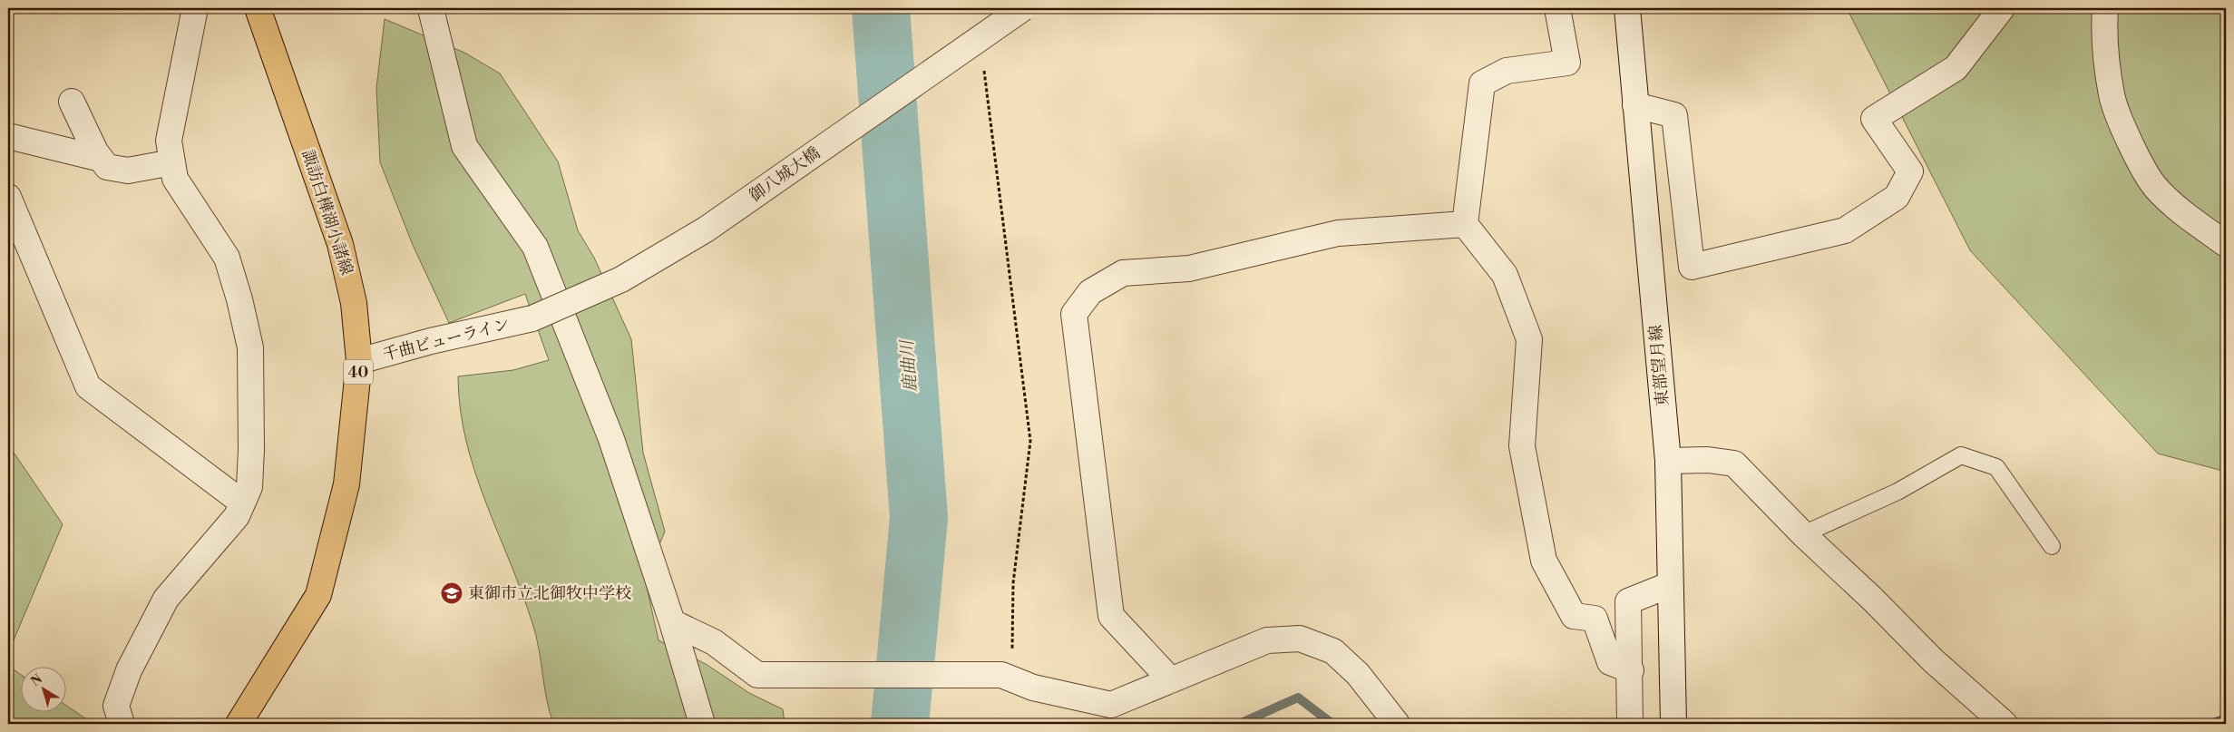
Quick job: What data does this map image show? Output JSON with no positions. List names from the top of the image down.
{
  "streets": {
    "main road": ["諏訪白樺湖小諸線", "40"],
    "street": ["御八城大橋", "千曲ビューライン", "東部望月線"]
  },
  "crossings": [
    ["御八城大橋", "千曲ビューライン"],
    ["諏訪白樺湖小諸線", "千曲ビューライン"]
  ],
  "water": ["鹿曲川"],
  "places": {
    "school or university": ["東御市立北御牧中学校"]
  },
  "north": "top left"
}
